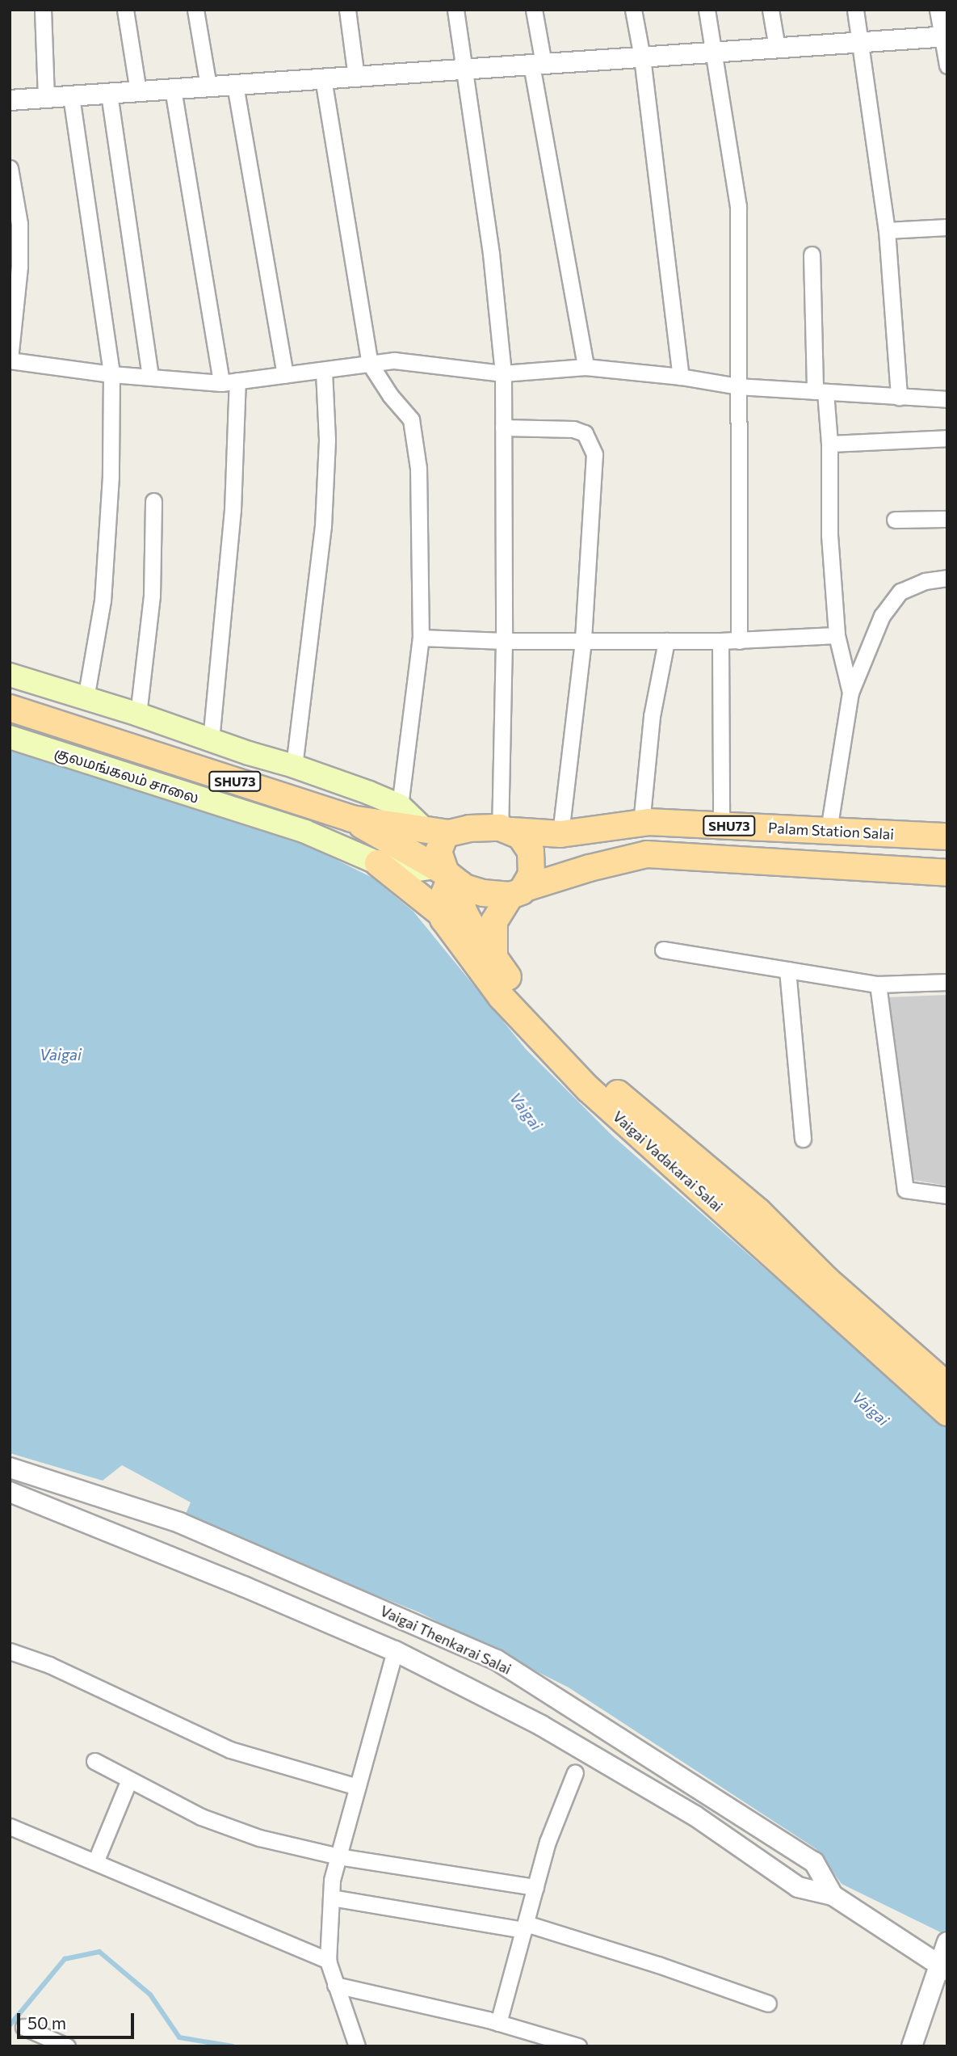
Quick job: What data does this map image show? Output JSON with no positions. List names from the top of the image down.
{
  "streets": {
    "main road": [
      "குலமங்கலம் சாலை",
      "SHU73",
      "Palam Station Salai",
      "Vaigai Vadakarai Salai"
    ],
    "street": ["Vaigai Thenkarai Salai"]
  },
  "crossings": [
    ["குலமங்கலம் சாலை", "SHU73"],
    ["குலமங்கலம் சாலை", "Palam Station Salai"],
    ["குலமங்கலம் சாலை", "Vaigai Vadakarai Salai"],
    ["SHU73", "Palam Station Salai"],
    ["SHU73", "Vaigai Vadakarai Salai"],
    ["Palam Station Salai", "Vaigai Vadakarai Salai"]
  ],
  "water": ["Vaigai"],
  "scale_bar": "50 m"
}
